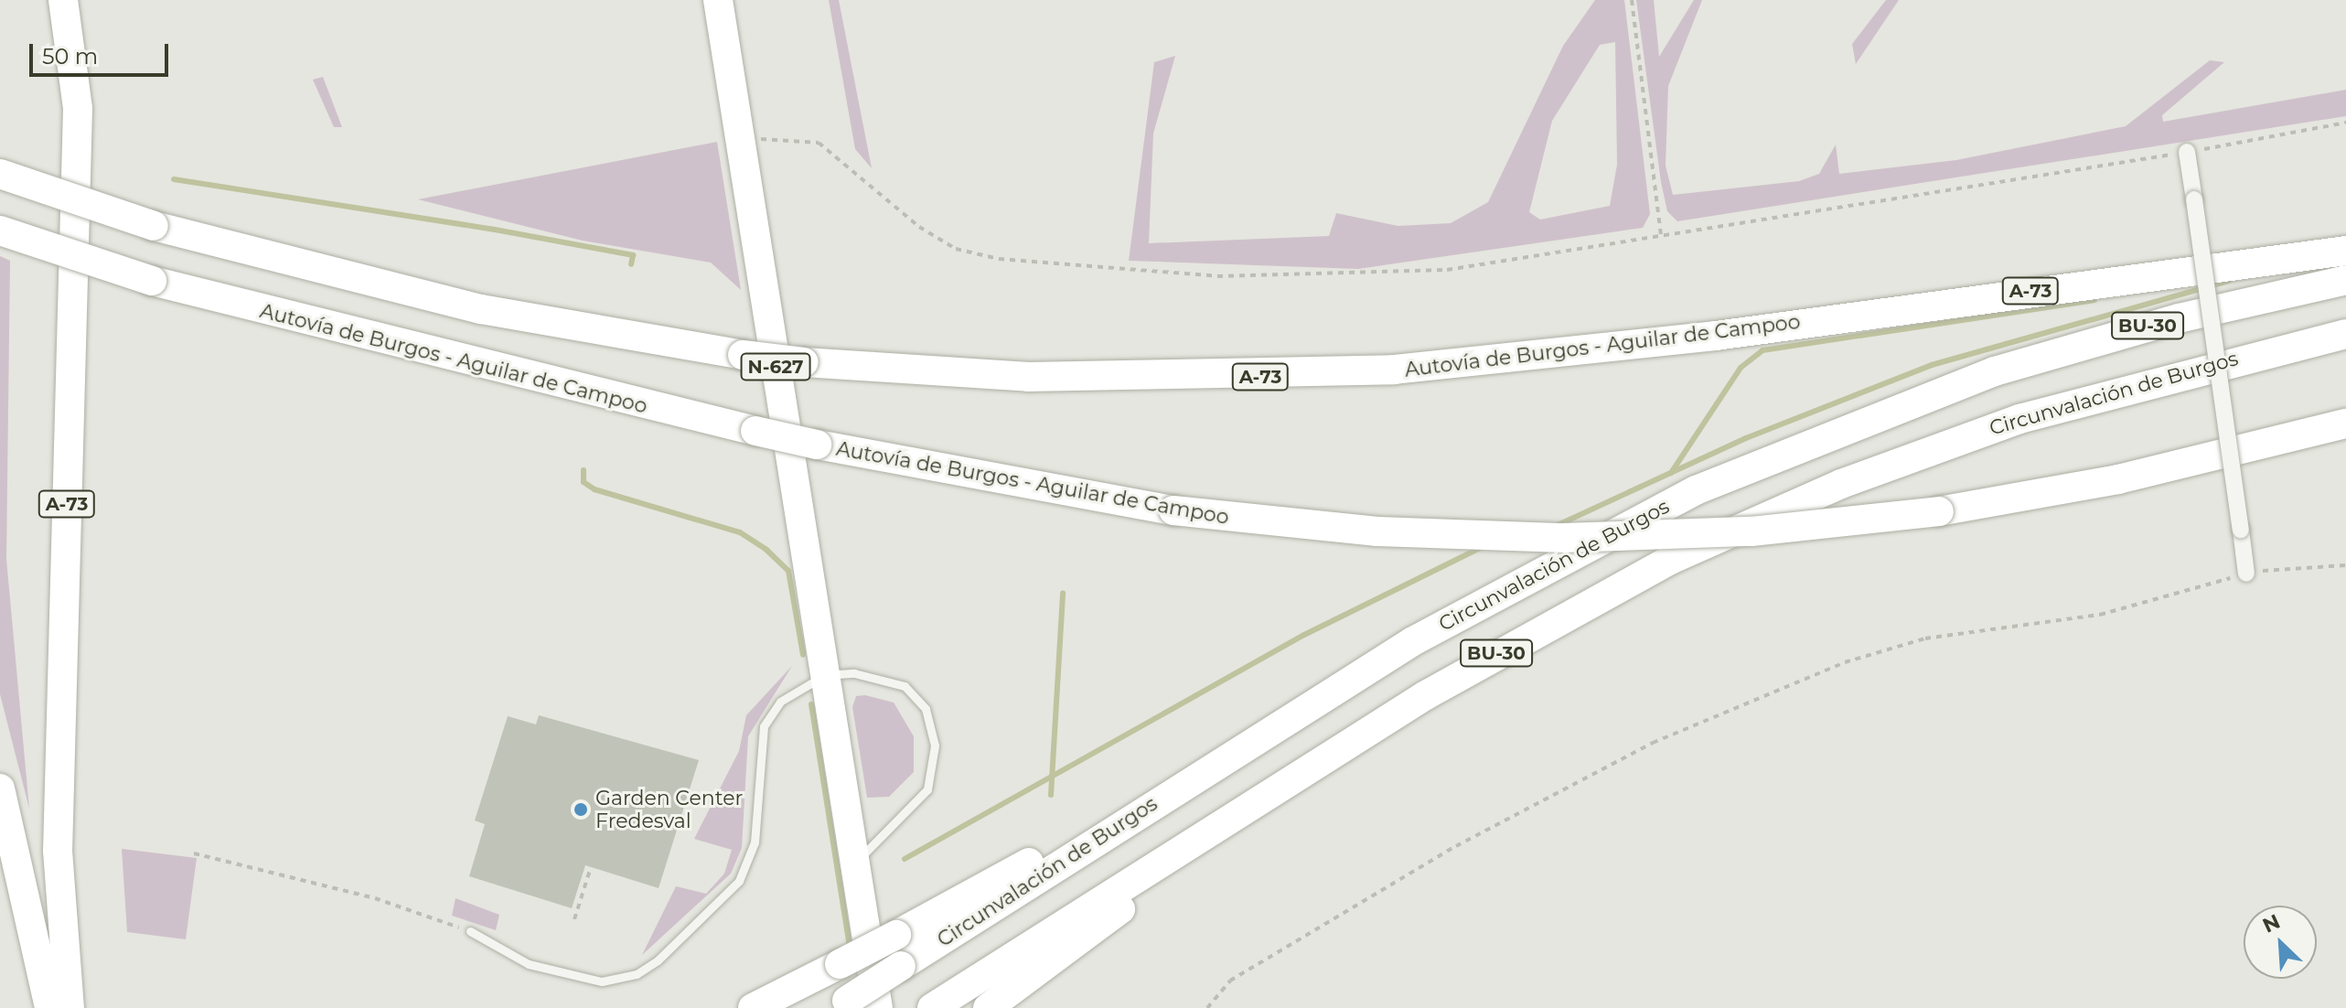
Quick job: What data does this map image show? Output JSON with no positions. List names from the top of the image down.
{
  "streets": {
    "highway": [
      "A-73",
      "BU-30",
      "Autovía de Burgos - Aguilar de Campoo",
      "N-627",
      "Circunvalación de Burgos"
    ]
  },
  "crossings": [
    ["BU-30", "Circunvalación de Burgos"]
  ],
  "places": ["Garden Center Fredesval"],
  "scale_bar": "50 m",
  "north": "top left"
}
